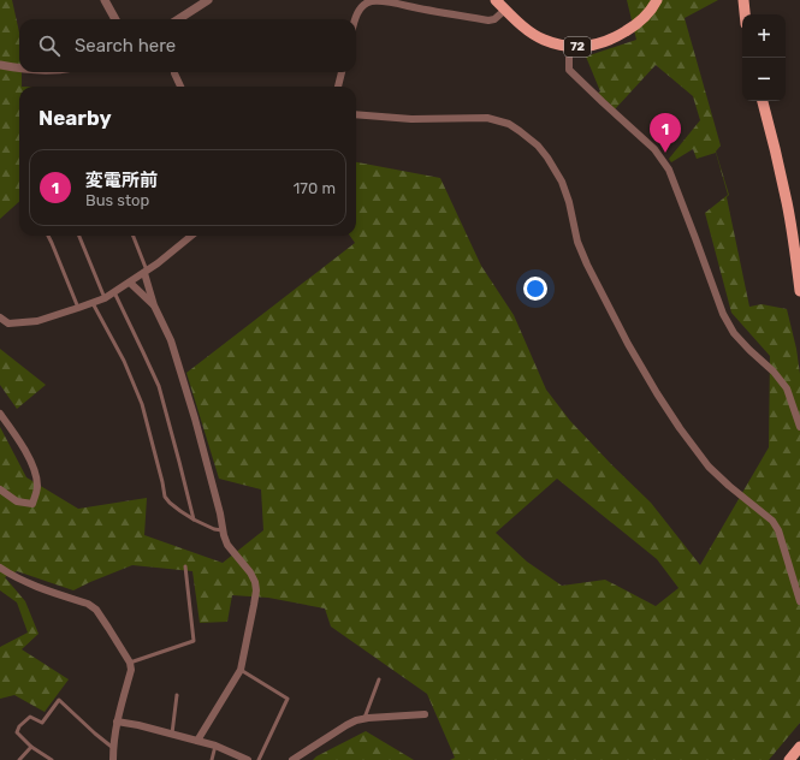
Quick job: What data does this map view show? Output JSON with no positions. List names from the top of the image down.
{
  "streets": {
    "main road": ["72"]
  },
  "page": {
    "map_buttons": ["+", "−"],
    "search": "Search here",
    "heading": "Nearby",
    "pins": "1",
    "list": [
      {
        "mark": "1",
        "name": "変電所前",
        "note": "Bus stop",
        "value": "170 m"
      }
    ]
  }
}
